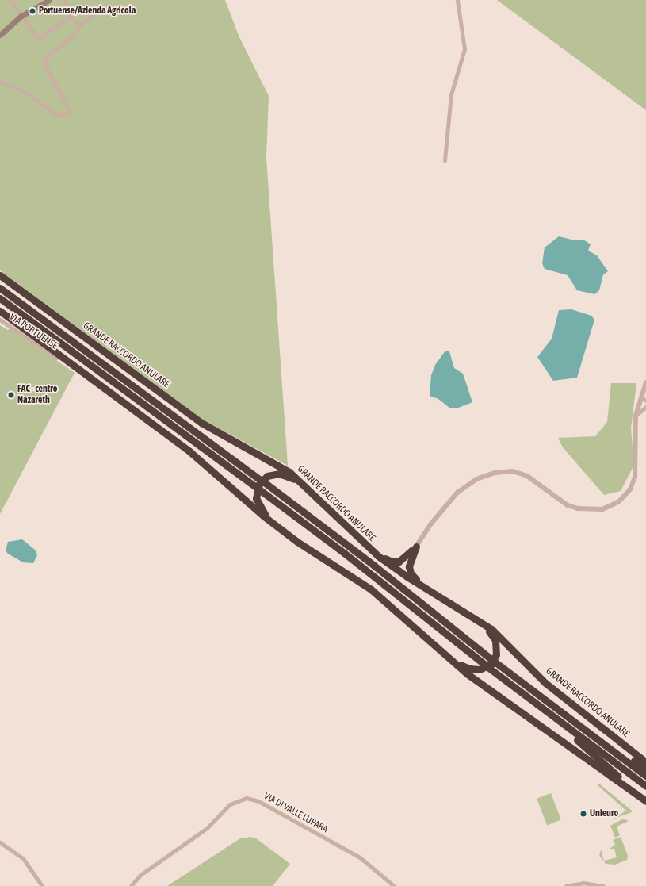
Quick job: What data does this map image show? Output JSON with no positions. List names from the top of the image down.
{
  "streets": {
    "highway": ["GRANDE RACCORDO ANULARE"],
    "street": ["VIA PORTUENSE", "VIA DI VALLE LUPARA"]
  },
  "places": ["Portuense/Azienda Agricola", "FAC - centro Nazareth", "Unieuro"]
}
